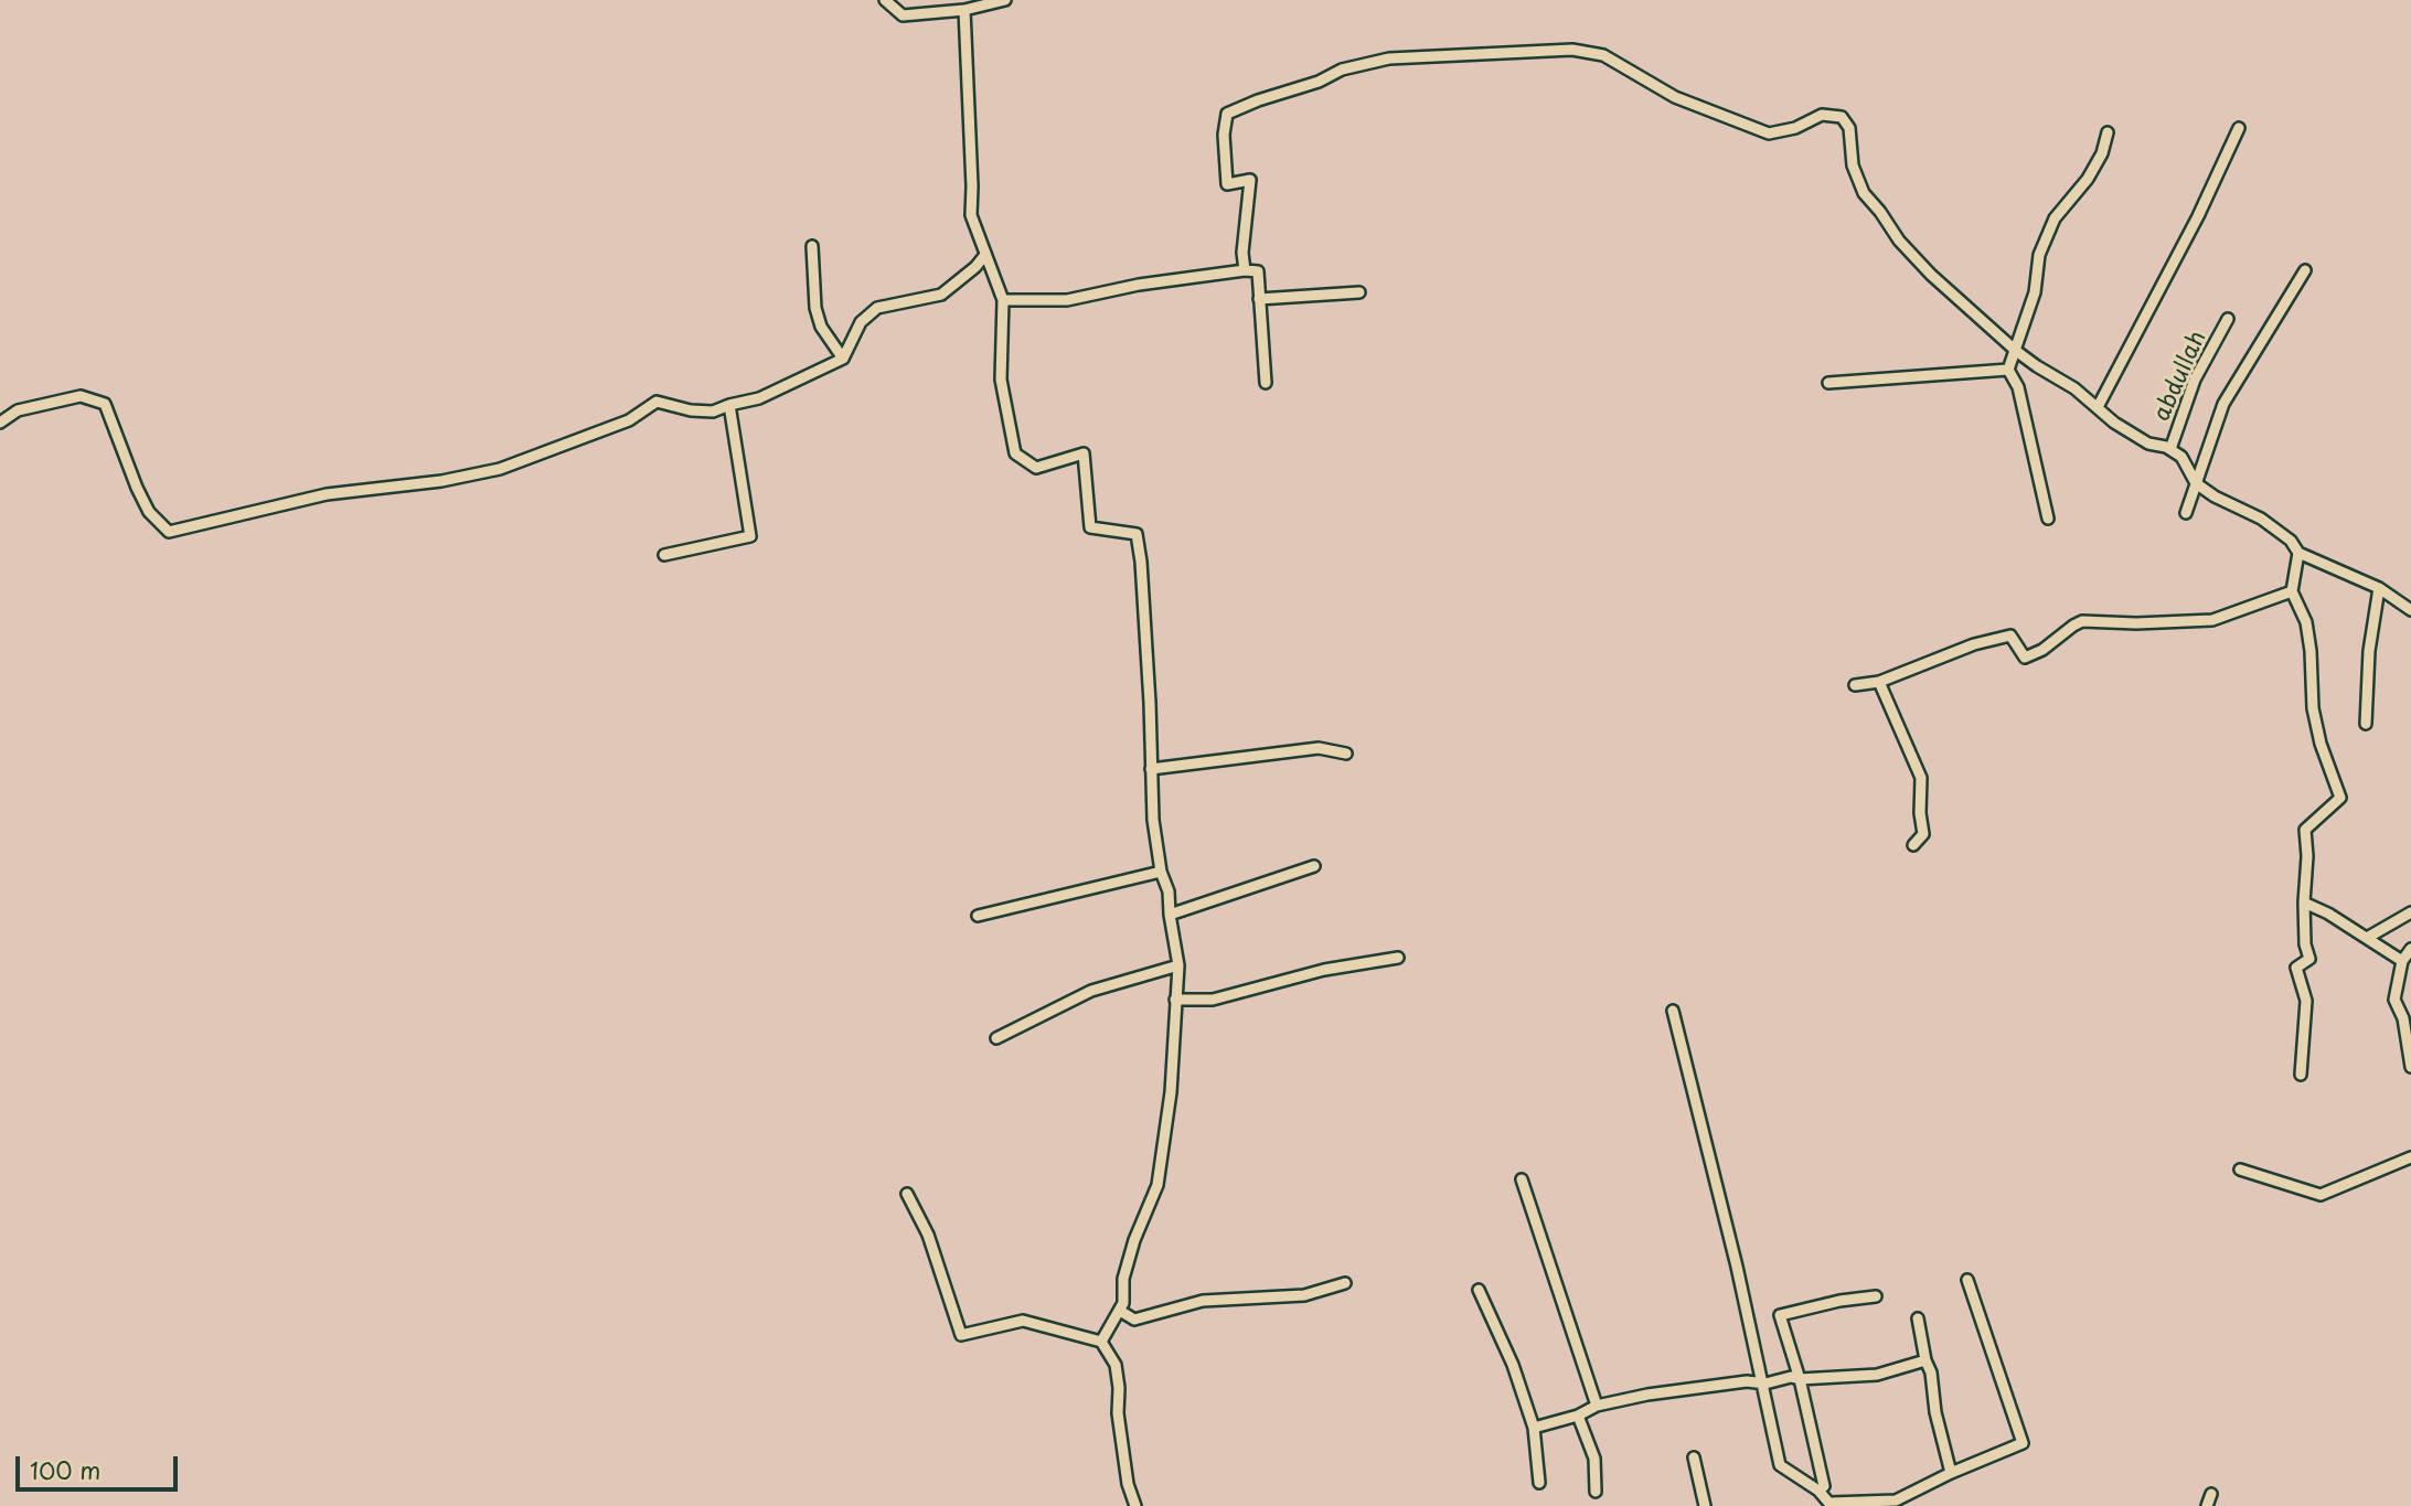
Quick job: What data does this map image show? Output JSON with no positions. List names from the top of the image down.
{
  "streets": {
    "street": ["abdullah"]
  },
  "scale_bar": "100 m"
}
